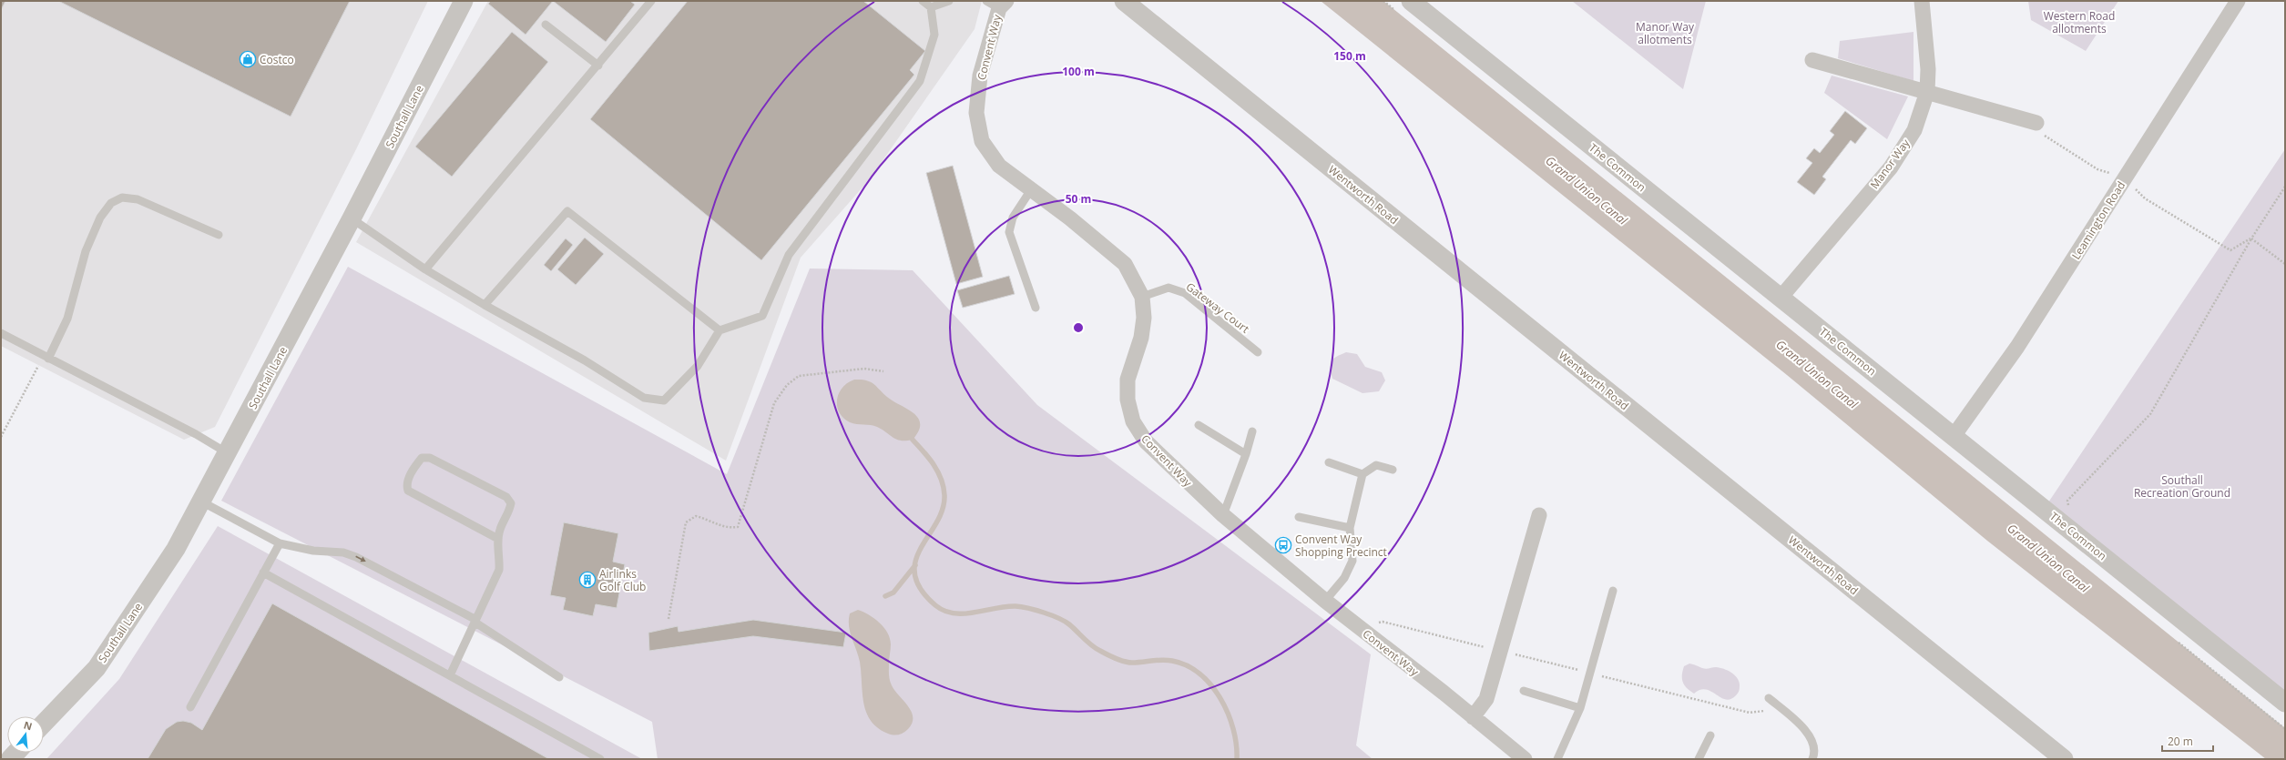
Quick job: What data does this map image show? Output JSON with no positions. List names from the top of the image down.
{
  "streets": {
    "street": [
      "Convent Way",
      "Southall Lane",
      "Manor Way",
      "The Common",
      "Wentworth Road",
      "Leamington Road"
    ],
    "lane": ["Gateway Court"]
  },
  "crossings": [
    ["Convent Way", "Gateway Court"],
    ["Manor Way", "The Common"],
    ["The Common", "Leamington Road"]
  ],
  "water": ["Grand Union Canal"],
  "parks": ["Western Road allotments", "Manor Way allotments", "Southall Recreation Ground"],
  "places": {
    "shop": ["Costco"],
    "bus stop": ["Convent Way Shopping Precinct"],
    "building": ["Airlinks Golf Club"]
  },
  "scale_bar": "20 m",
  "north": "top",
  "rings": ["150 m", "100 m", "50 m"]
}
